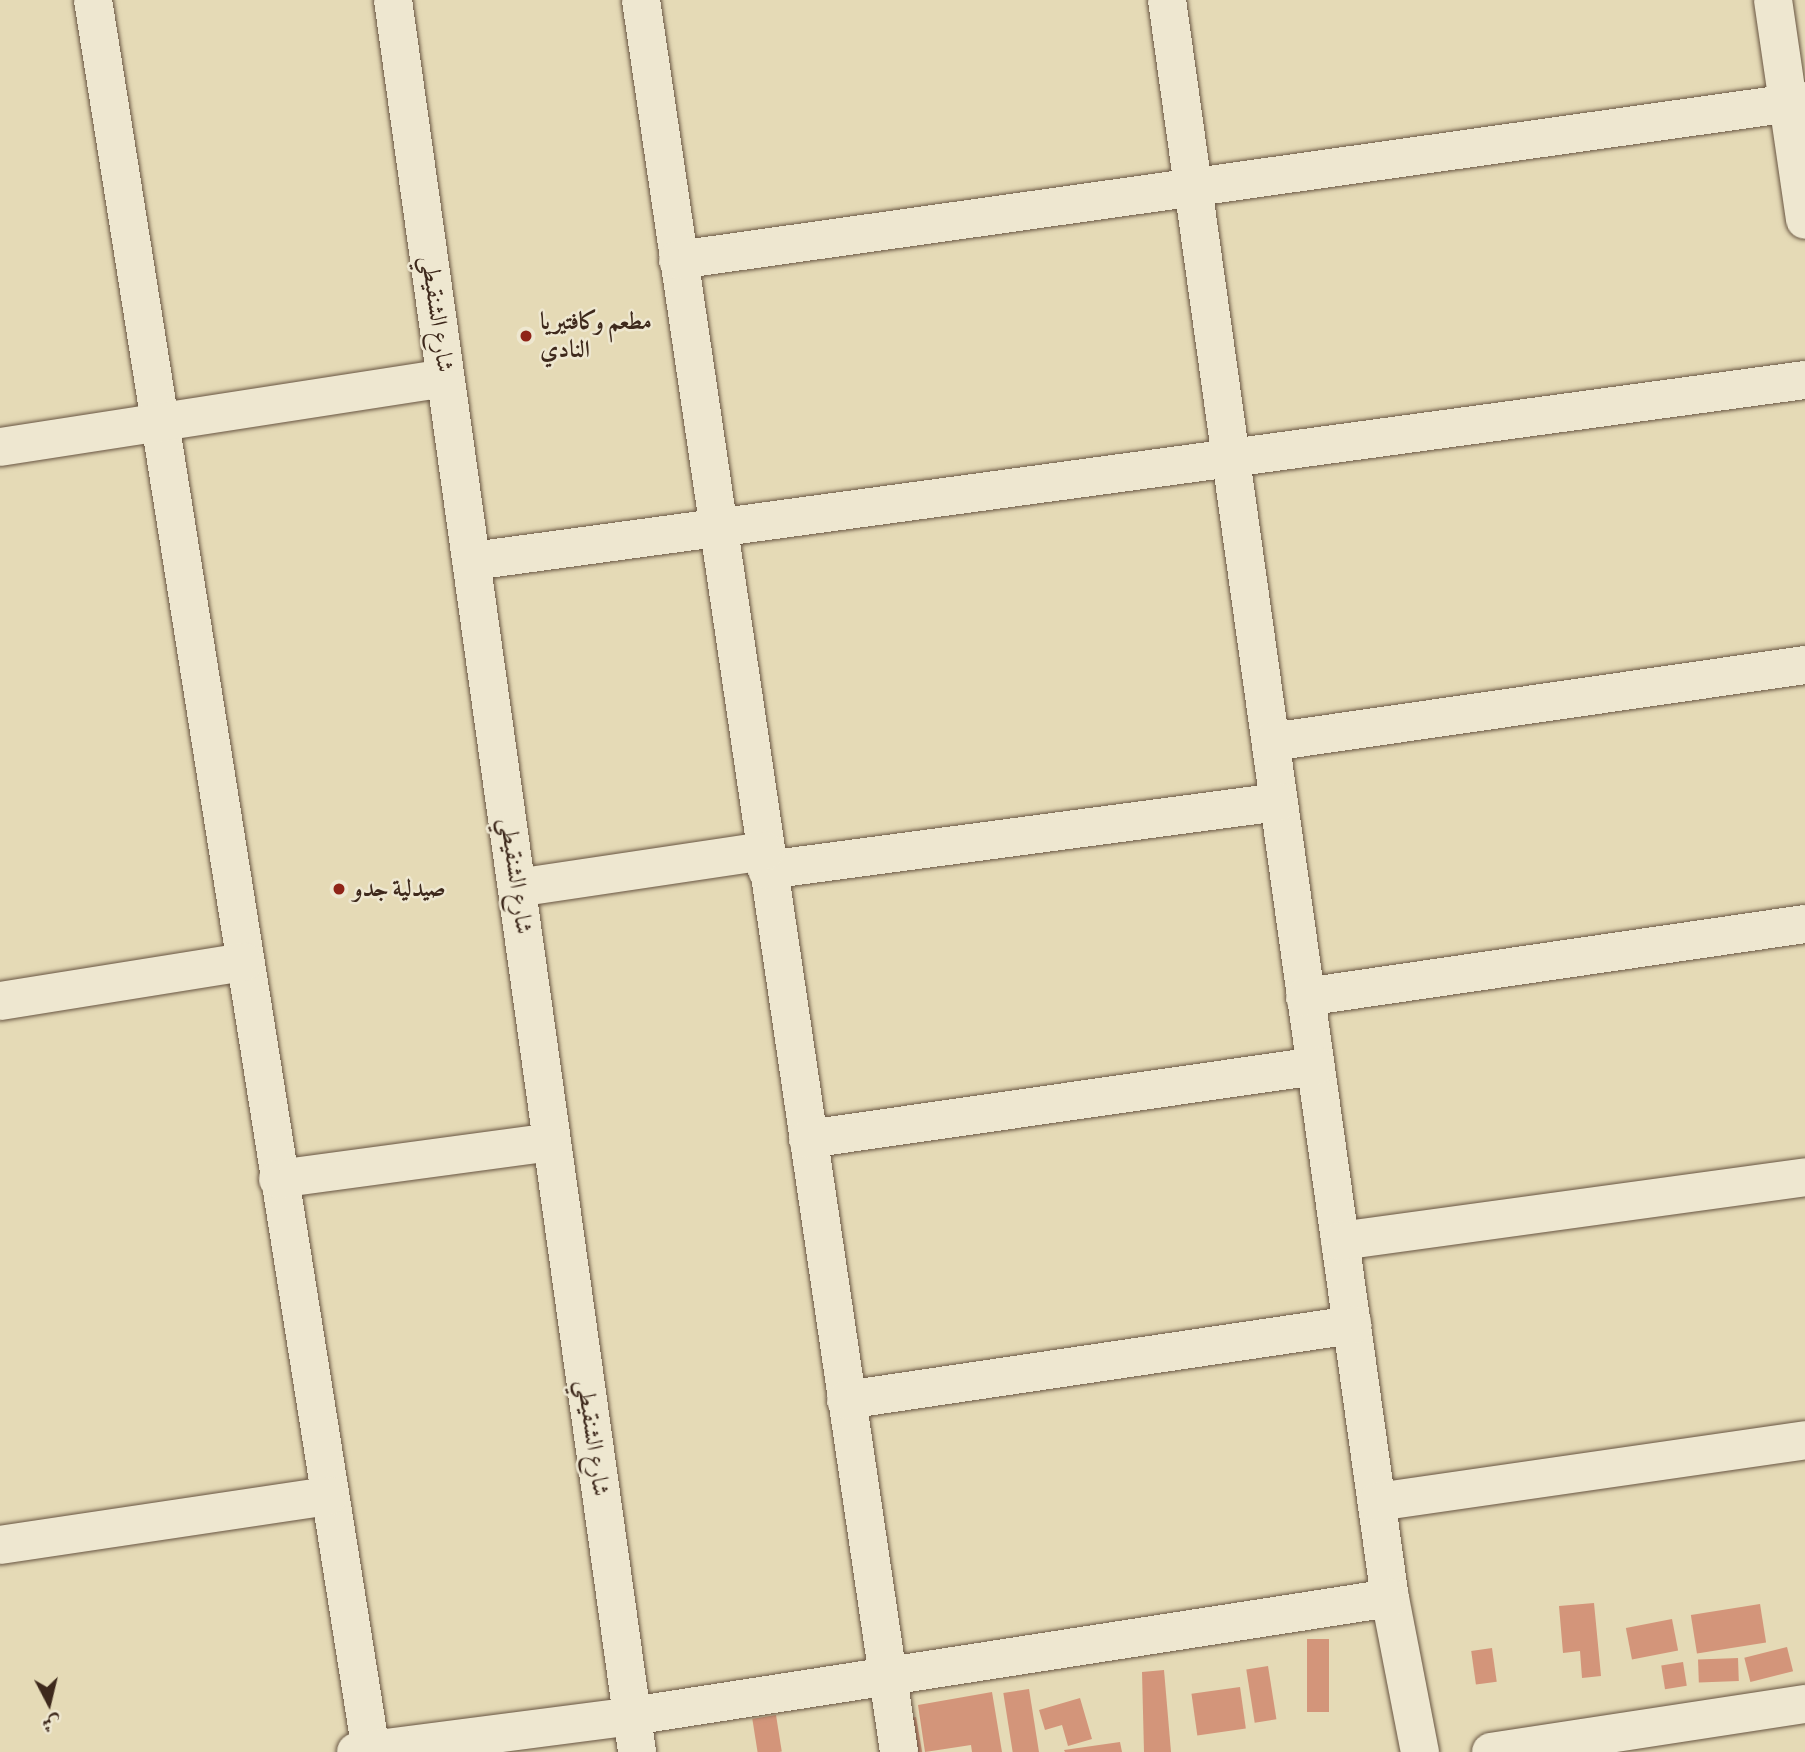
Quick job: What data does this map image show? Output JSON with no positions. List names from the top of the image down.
{
  "streets": {
    "street": ["شارع الشنقيطي"]
  },
  "places": ["مطعم وكافتيريا النادي", "صيدلية جدو"],
  "north": "bottom"
}
